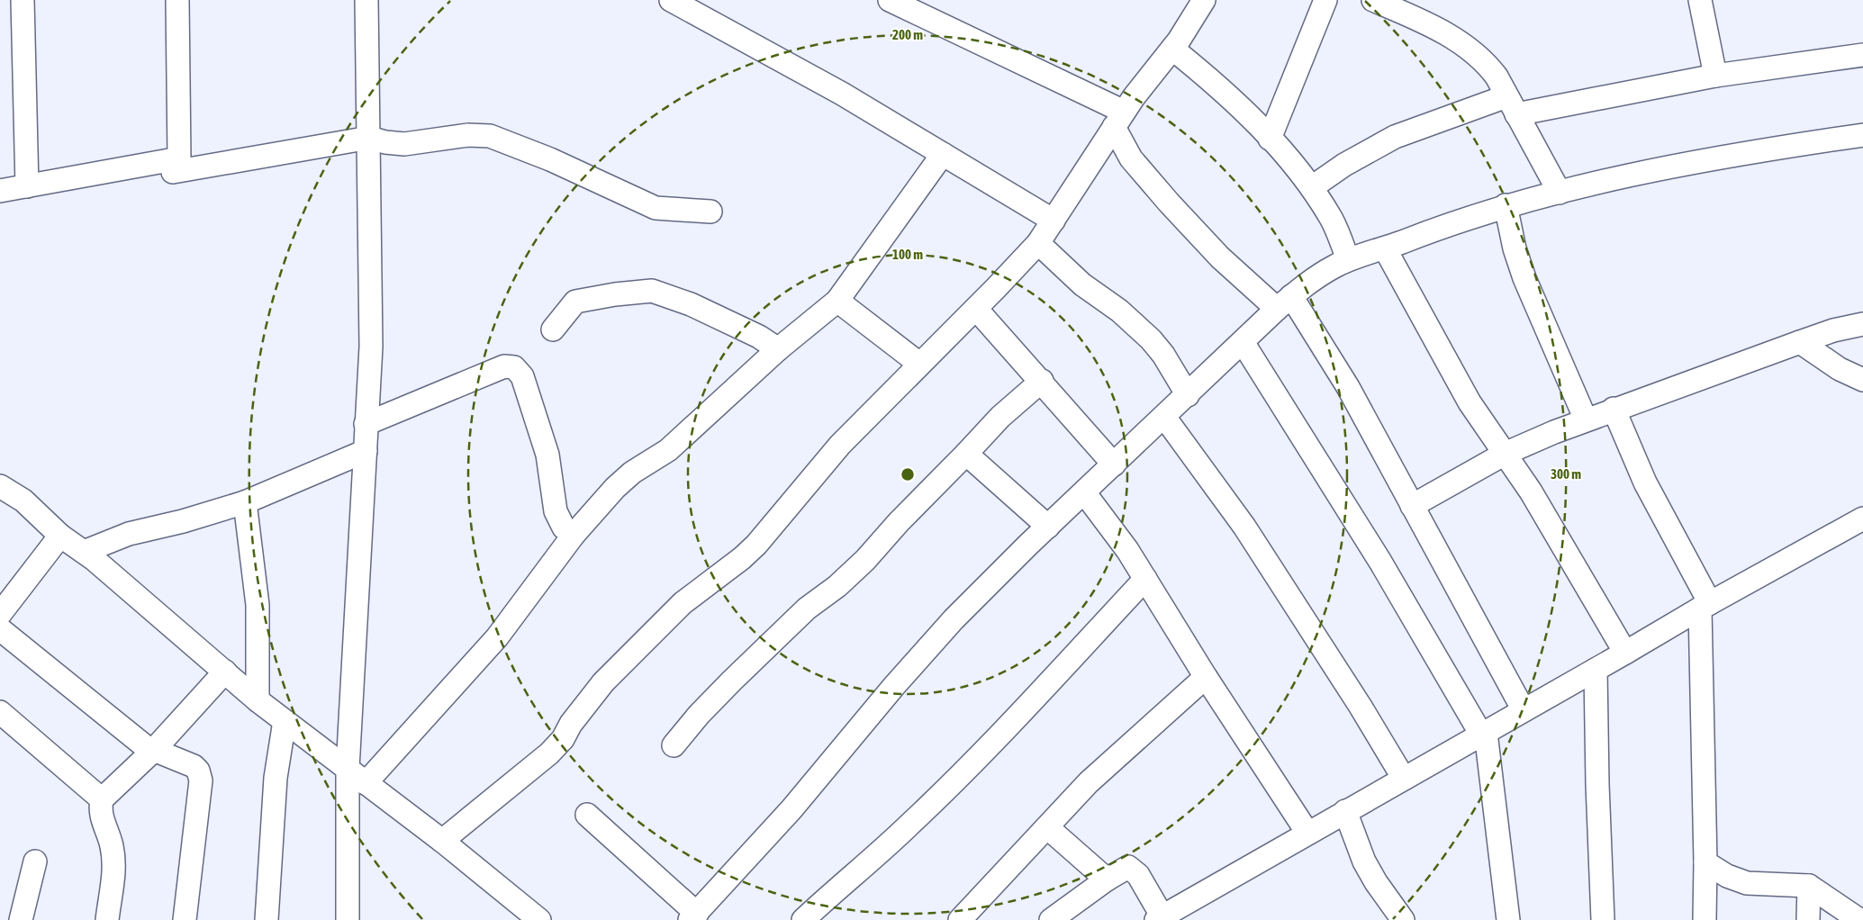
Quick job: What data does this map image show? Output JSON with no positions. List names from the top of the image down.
{
  "rings": ["200 m", "100 m", "300 m"]
}
